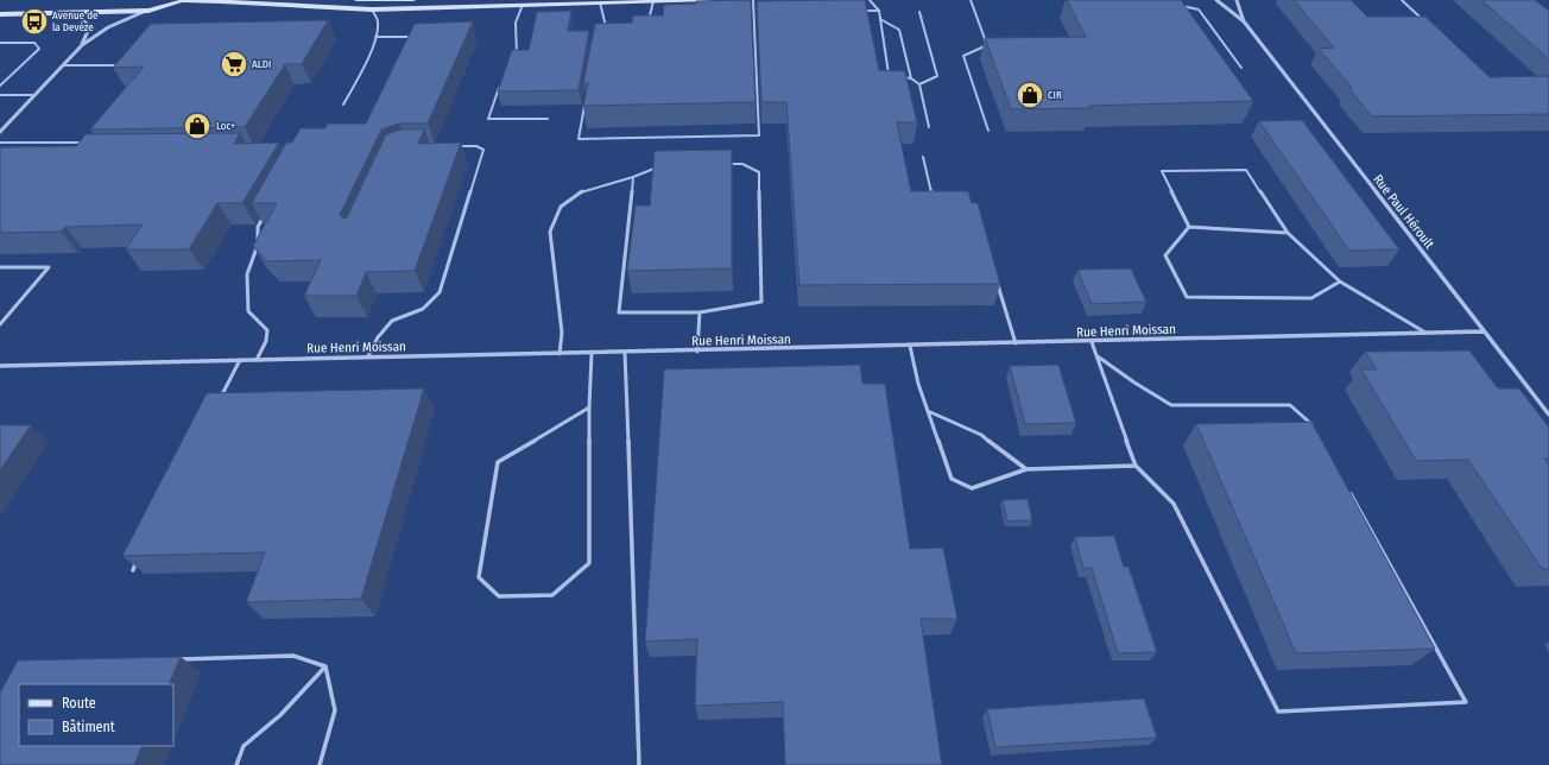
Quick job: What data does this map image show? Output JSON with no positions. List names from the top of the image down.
{
  "streets": {
    "street": ["Rue Paul Héroult", "Rue Henri Moissan"]
  },
  "crossings": [
    ["Rue Paul Héroult", "Rue Henri Moissan"]
  ],
  "places": {
    "bus stop": ["Avenue de la Devèze"],
    "supermarket": ["ALDI"],
    "shop": ["CIR", "Loc+"]
  },
  "legend": ["Route", "Bâtiment"]
}
